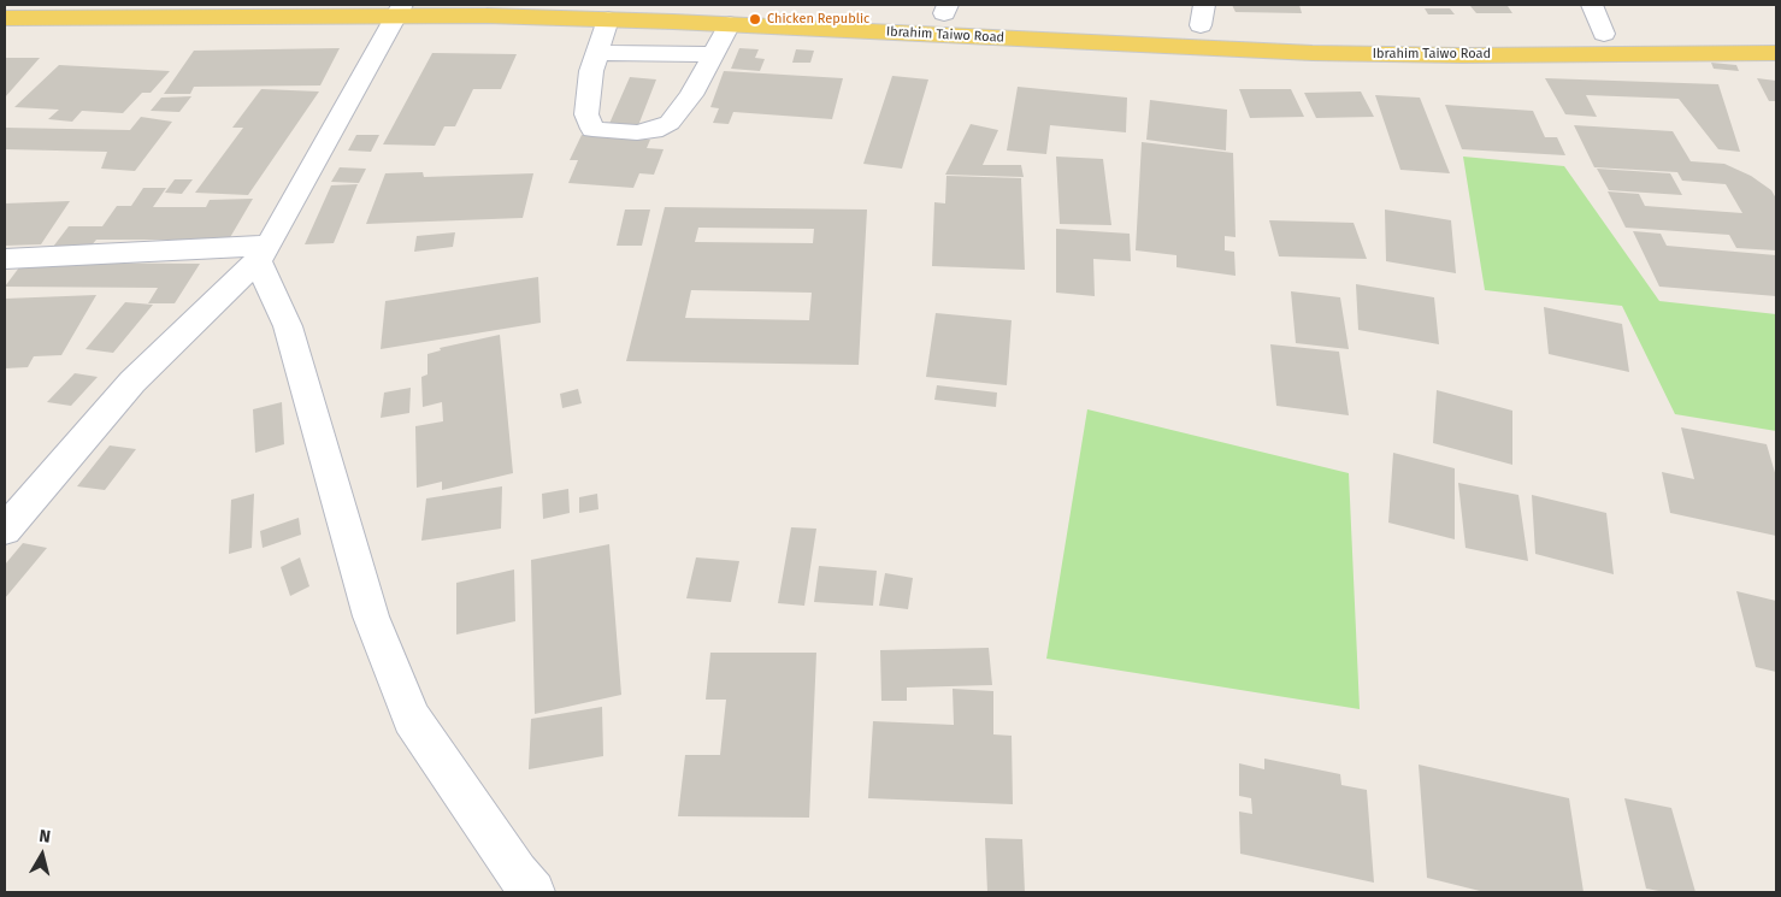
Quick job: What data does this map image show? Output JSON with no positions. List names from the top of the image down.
{
  "streets": {
    "main road": ["Ibrahim Taiwo Road"]
  },
  "places": ["Chicken Republic"],
  "north": "top"
}
